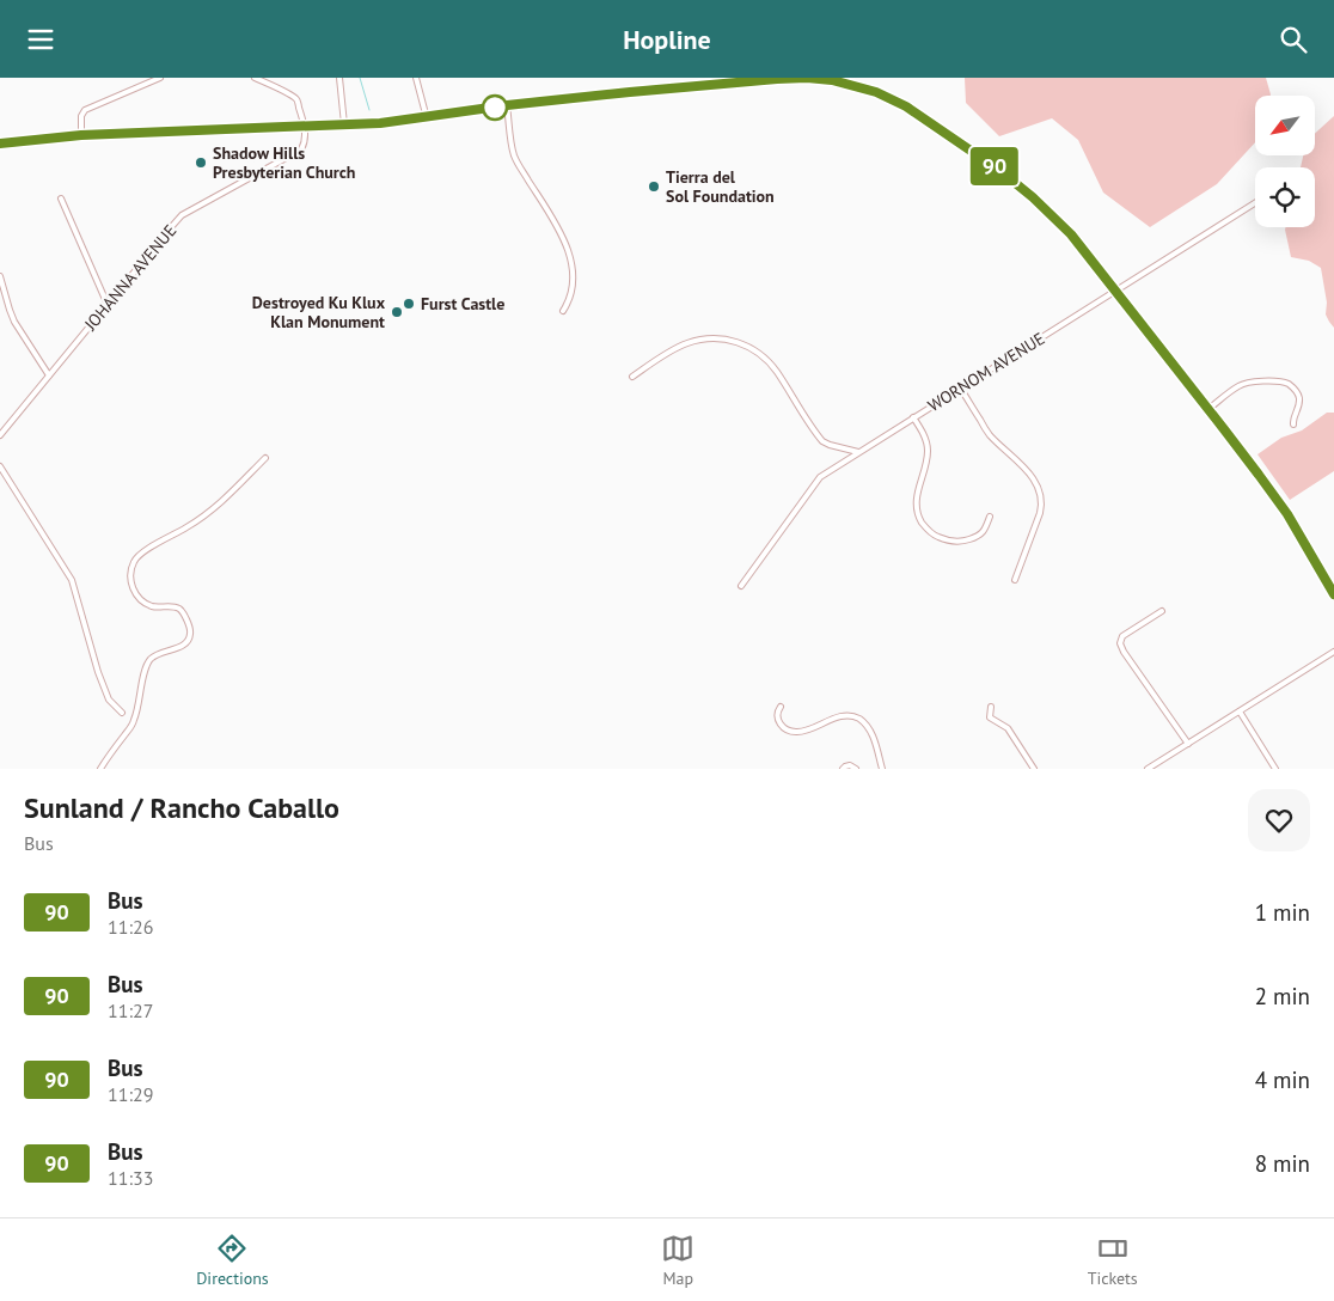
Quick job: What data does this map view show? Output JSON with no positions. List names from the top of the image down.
{
  "streets": {
    "street": ["JOHANNA AVENUE", "WORNOM AVENUE"]
  },
  "places": [
    "Shadow Hills Presbyterian Church",
    "Tierra del Sol Foundation",
    "Furst Castle",
    "Destroyed Ku Klux Klan Monument"
  ],
  "lines": ["bus line 90"],
  "north": "bottom left",
  "page": {
    "header": "Hopline",
    "on_map": "90",
    "heading": ["Sunland / Rancho Caballo", "Bus"],
    "list": [
      {
        "mark": "90",
        "name": "Bus",
        "note": "11:26",
        "value": "1 min"
      },
      {
        "mark": "90",
        "name": "Bus",
        "note": "11:27",
        "value": "2 min"
      },
      {
        "mark": "90",
        "name": "Bus",
        "note": "11:29",
        "value": "4 min"
      },
      {
        "mark": "90",
        "name": "Bus",
        "note": "11:33",
        "value": "8 min"
      }
    ],
    "tabs": ["Directions", "Map", "Tickets"]
  }
}
